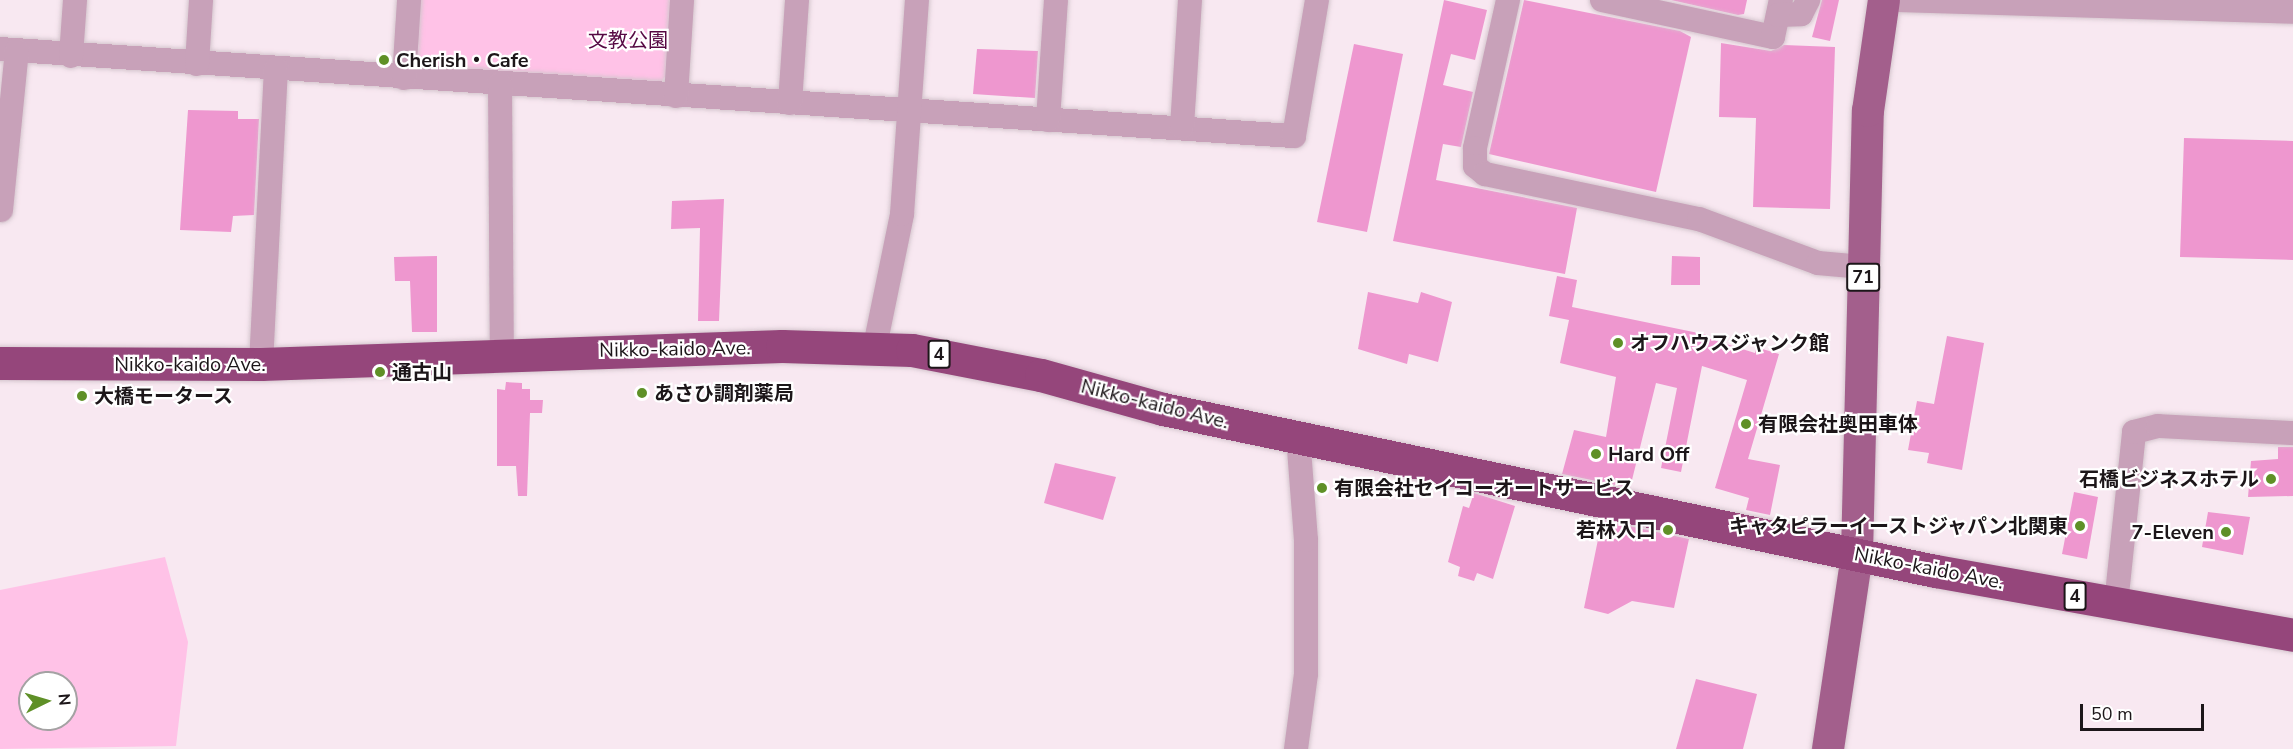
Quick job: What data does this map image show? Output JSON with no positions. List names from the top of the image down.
{
  "streets": {
    "highway": ["Nikko-kaido Ave.", "4"],
    "main road": ["71"]
  },
  "crossings": [
    ["71", "Nikko-kaido Ave."]
  ],
  "parks": ["文教公園"],
  "places": [
    "Cherish・Cafe",
    "オフハウスジャンク館",
    "通古山",
    "あさひ調剤薬局",
    "大橋モータース",
    "有限会社奥田車体",
    "Hard Off",
    "石橋ビジネスホテル",
    "有限会社セイコーオートサービス",
    "キャタピラーイーストジャパン北関東",
    "若林入口",
    "7-Eleven"
  ],
  "scale_bar": "50 m",
  "north": "right"
}
